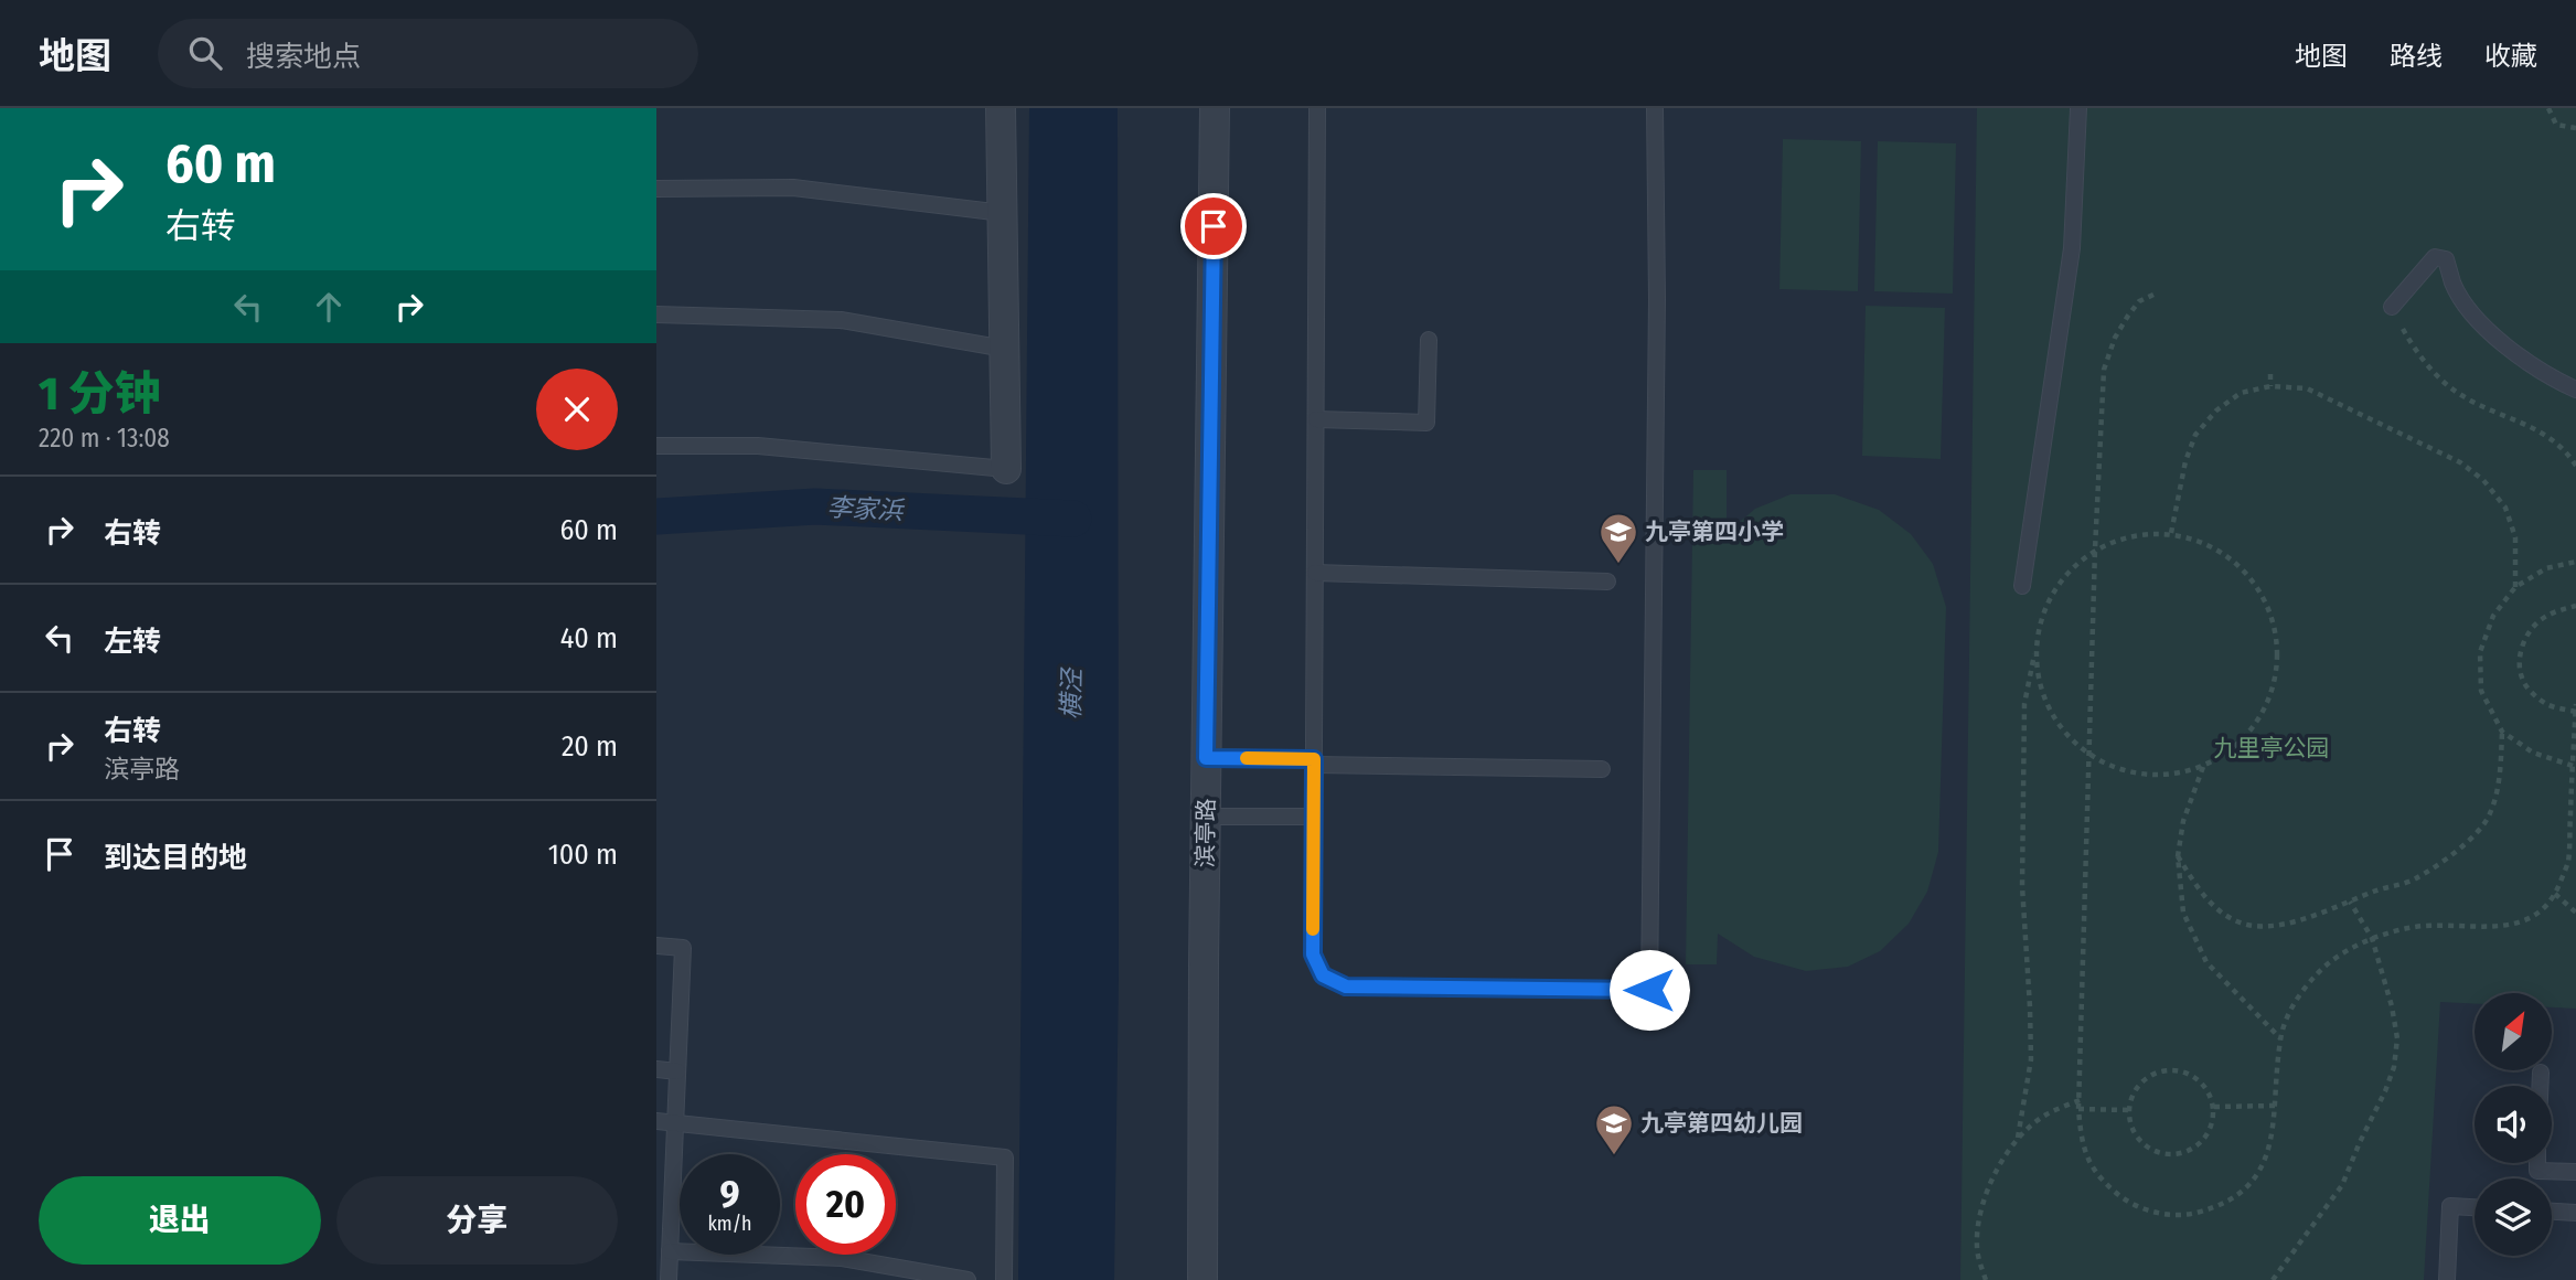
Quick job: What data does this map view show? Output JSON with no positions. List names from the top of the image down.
{
  "streets": {
    "street": ["滨亭路"]
  },
  "water": ["李家浜", "横泾"],
  "parks": ["九里亭公园"],
  "places": {
    "school or university": ["九亭第四小学", "九亭第四幼儿园"]
  },
  "north": "top right",
  "page": {
    "header": "地图",
    "search": "搜索地点",
    "nav": ["地图", "路线", "收藏"],
    "turn": ["60 m", "右转"],
    "heading": ["1 分钟", "220 m · 13:08"],
    "list": [
      {
        "name": "右转",
        "value": "60 m"
      },
      {
        "name": "左转",
        "value": "40 m"
      },
      {
        "name": "右转",
        "note": "滨亭路",
        "value": "20 m"
      },
      {
        "name": "到达目的地",
        "value": "100 m"
      }
    ],
    "speed": "9 km/h",
    "limit": "20",
    "buttons": ["退出", "分享"]
  }
}
